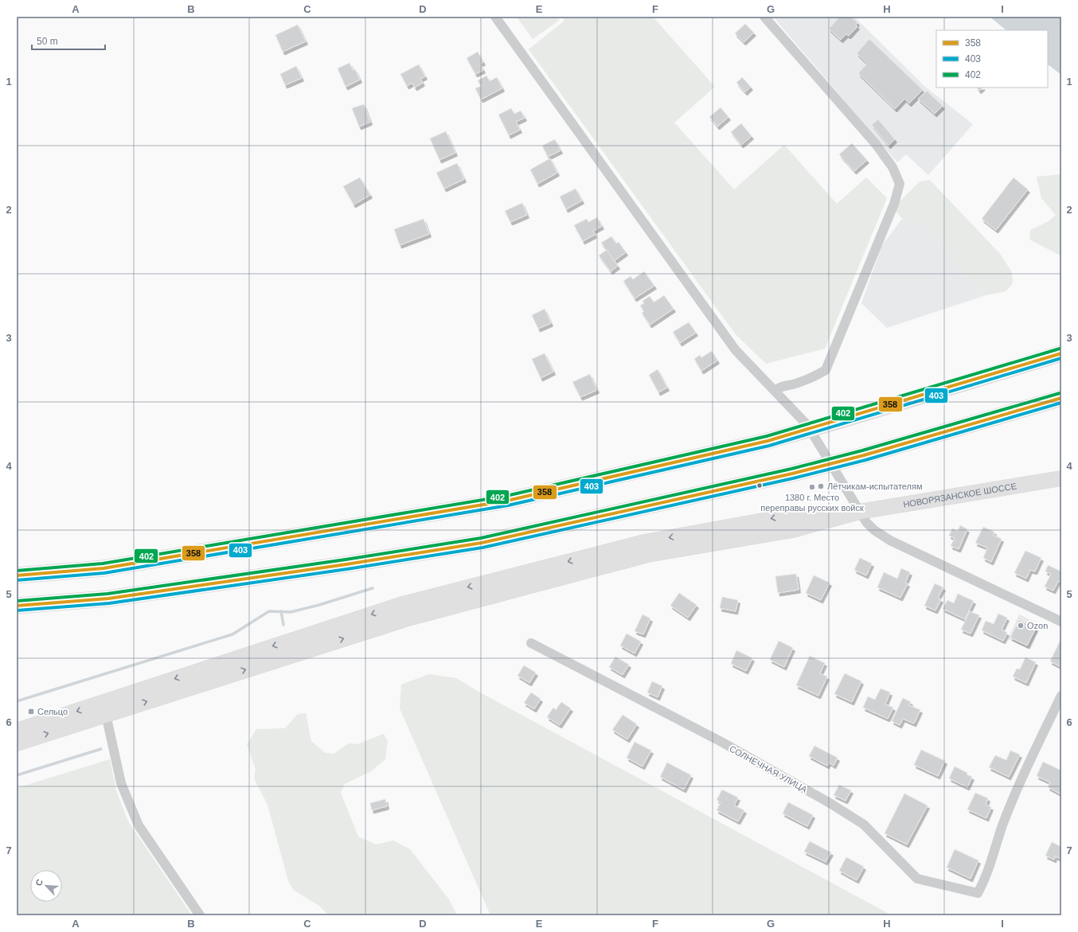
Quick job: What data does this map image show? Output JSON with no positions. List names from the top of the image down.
{
  "streets": {
    "main road": ["НОВОРЯЗАНСКОЕ ШОССЕ"],
    "street": ["СОЛНЕЧНАЯ УЛИЦА"]
  },
  "places": {
    "other": ["Лётчикам-испытателям", "1380 г. Место переправы русских войск", "Ozon"],
    "transit": ["Сельцо"]
  },
  "lines": ["transit line 402", "transit line 358", "transit line 403"],
  "legend": ["358", "403", "402"],
  "scale_bar": "50 m",
  "north": "top left",
  "grid": {
    "columns": [
      "A",
      "B",
      "C",
      "D",
      "E",
      "F",
      "G",
      "H",
      "I"
    ],
    "rows": [
      "1",
      "2",
      "3",
      "4",
      "5",
      "6",
      "7"
    ]
  }
}
